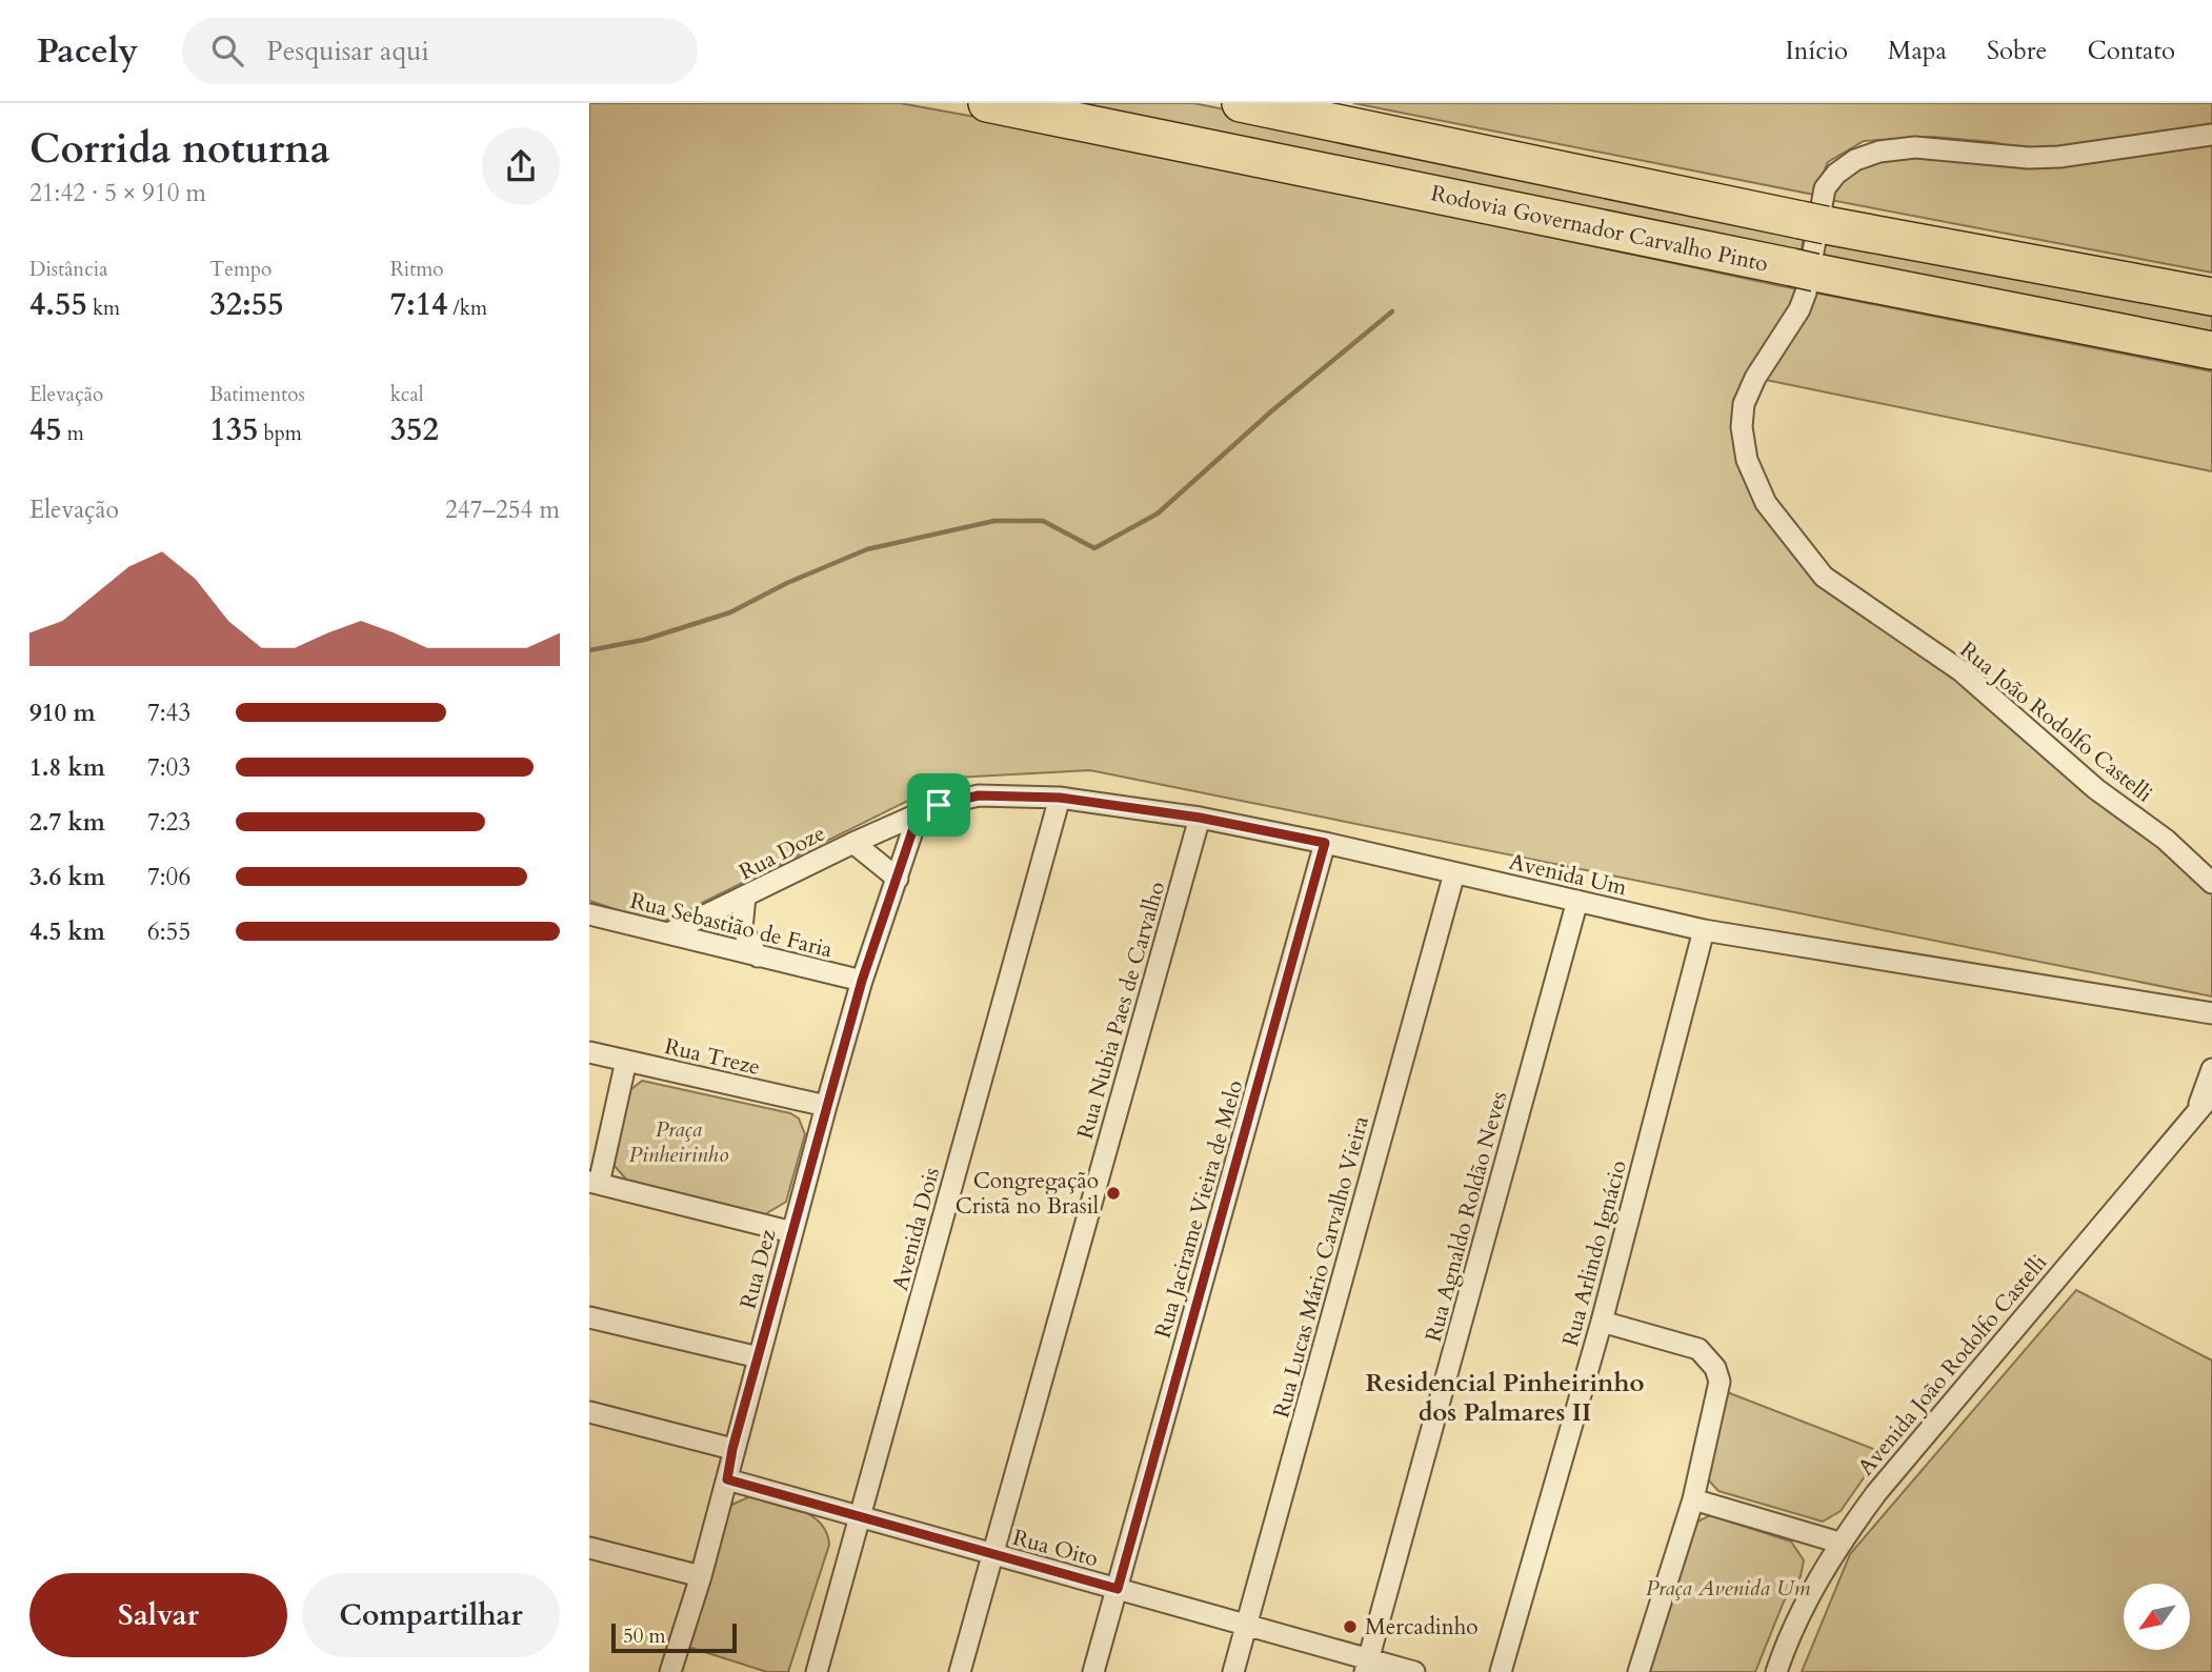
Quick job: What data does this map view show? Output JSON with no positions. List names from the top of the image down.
{
  "streets": {
    "highway": ["Rodovia Governador Carvalho Pinto"],
    "street": [
      "Rua João Rodolfo Castelli",
      "Rua Doze",
      "Avenida Um",
      "Rua Sebastião de Faria",
      "Rua Nubia Paes de Carvalho",
      "Rua Treze",
      "Rua Jacirame Vieira de Melo",
      "Rua Agnaldo Roldão Neves",
      "Avenida Dois",
      "Rua Arlindo Ignácio",
      "Rua Lucas Mário Carvalho Vieira",
      "Rua Dez",
      "Avenida João Rodolfo Castelli",
      "Rua Oito"
    ]
  },
  "crossings": [
    ["Rua Doze", "Avenida Um"],
    ["Rua Doze", "Rua Sebastião de Faria"],
    ["Rua Doze", "Rua Dez"],
    ["Avenida Um", "Rua Nubia Paes de Carvalho"],
    ["Avenida Um", "Rua Jacirame Vieira de Melo"],
    ["Avenida Um", "Rua Agnaldo Roldão Neves"],
    ["Avenida Um", "Avenida Dois"],
    ["Avenida Um", "Rua Arlindo Ignácio"],
    ["Avenida Um", "Rua Lucas Mário Carvalho Vieira"],
    ["Avenida Um", "Rua Dez"],
    ["Rua Sebastião de Faria", "Rua Dez"],
    ["Rua Nubia Paes de Carvalho", "Rua Oito"],
    ["Rua Treze", "Rua Dez"],
    ["Rua Jacirame Vieira de Melo", "Rua Oito"],
    ["Rua Agnaldo Roldão Neves", "Rua Oito"],
    ["Avenida Dois", "Rua Oito"],
    ["Rua Lucas Mário Carvalho Vieira", "Rua Oito"],
    ["Rua Dez", "Rua Oito"]
  ],
  "districts": ["Residencial Pinheirinho dos Palmares II"],
  "parks": ["Praça Pinheirinho", "Praça Avenida Um"],
  "places": ["Congregação Cristã no Brasil", "Mercadinho"],
  "scale_bar": "50 m",
  "north": "bottom left",
  "page": {
    "header": "Pacely",
    "search": "Pesquisar aqui",
    "nav": [
      "Início",
      "Mapa",
      "Sobre",
      "Contato"
    ],
    "heading": ["Corrida noturna", "21:42 · 5 × 910 m"],
    "stats": [
      ["Distância", "4.55 km"],
      ["Tempo", "32:55"],
      ["Ritmo", "7:14 /km"],
      ["Elevação", "45 m"],
      ["Batimentos", "135 bpm"],
      ["kcal", "352"]
    ],
    "chart": ["Elevação", "247–254 m"],
    "list": [
      {
        "name": "910 m",
        "note": "7:43"
      },
      {
        "name": "1.8 km",
        "note": "7:03"
      },
      {
        "name": "2.7 km",
        "note": "7:23"
      },
      {
        "name": "3.6 km",
        "note": "7:06"
      },
      {
        "name": "4.5 km",
        "note": "6:55"
      }
    ],
    "buttons": ["Salvar", "Compartilhar"],
    "scale": "50 m"
  }
}
